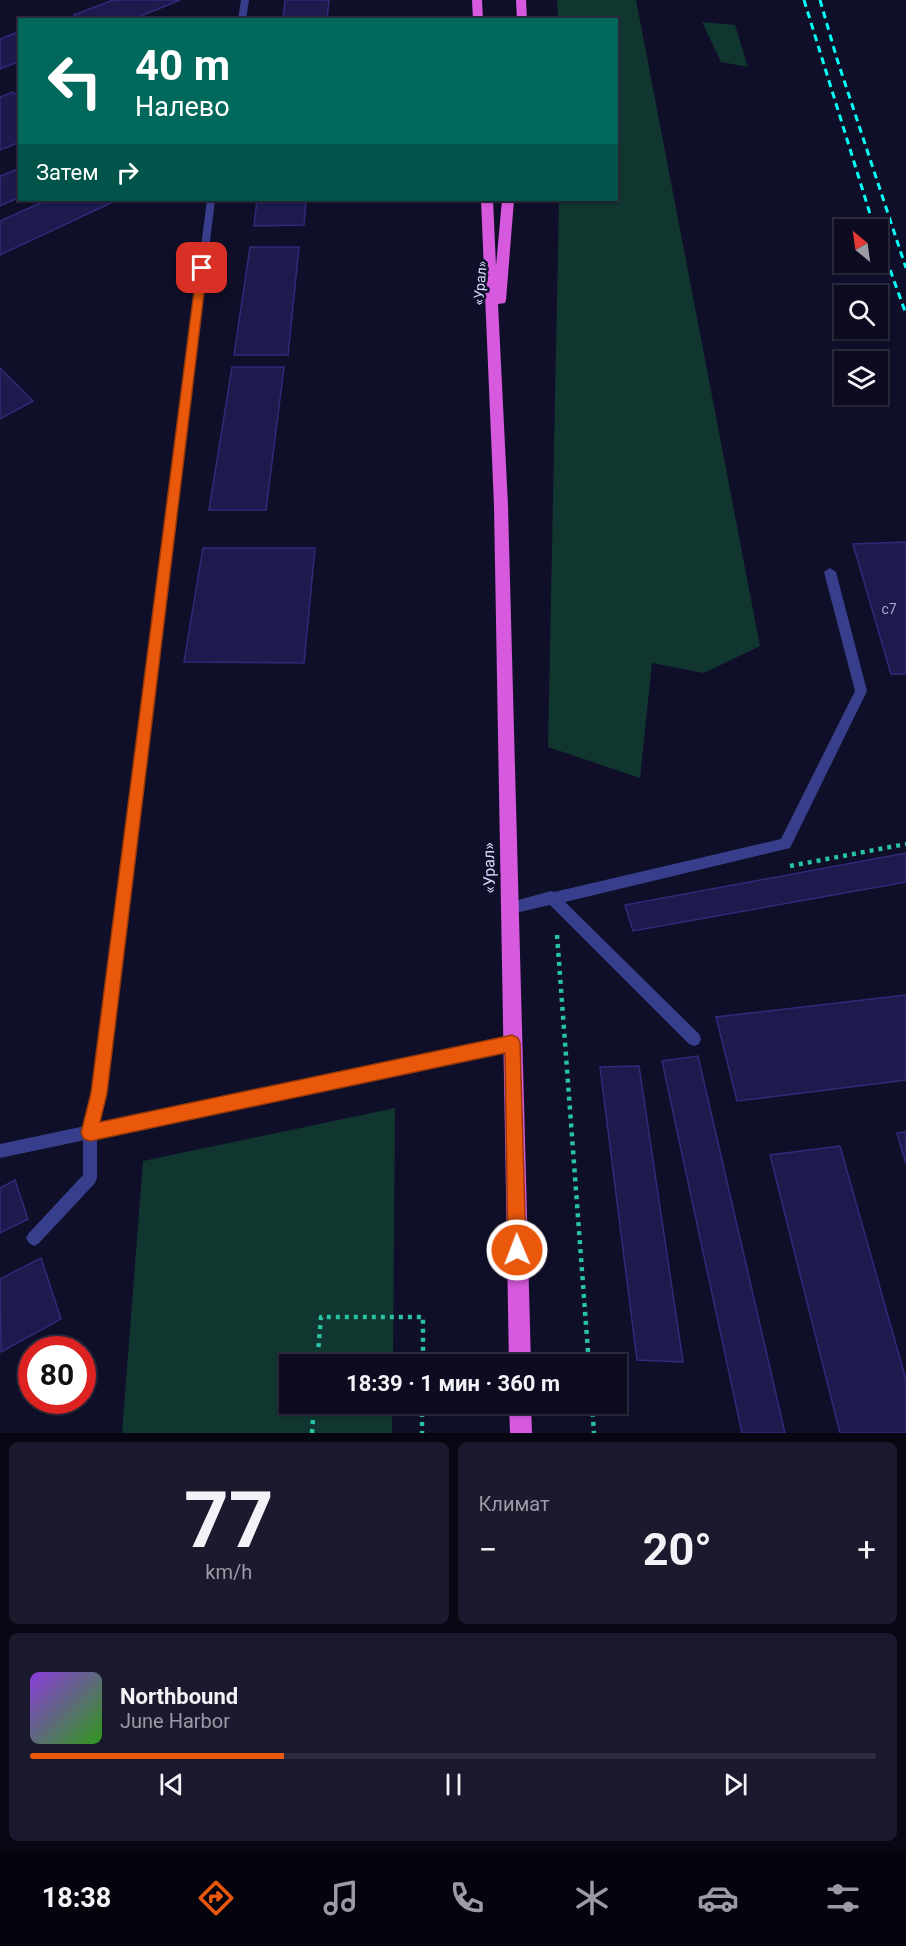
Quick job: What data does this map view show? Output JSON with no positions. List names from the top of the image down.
{
  "streets": {
    "highway": ["«Урал»"]
  },
  "house_numbers": ["с7"],
  "north": "top left",
  "page": {
    "turn": ["40 m", "Налево"],
    "then": "Затем",
    "limit": "80",
    "trip": "18:39 · 1 мин · 360 m",
    "tile": [
      ["77", "km/h"],
      "Климат"
    ],
    "heat": ["−", "20°", "+"],
    "song": ["Northbound", "June Harbor"],
    "tabs": "18:38"
  }
}
